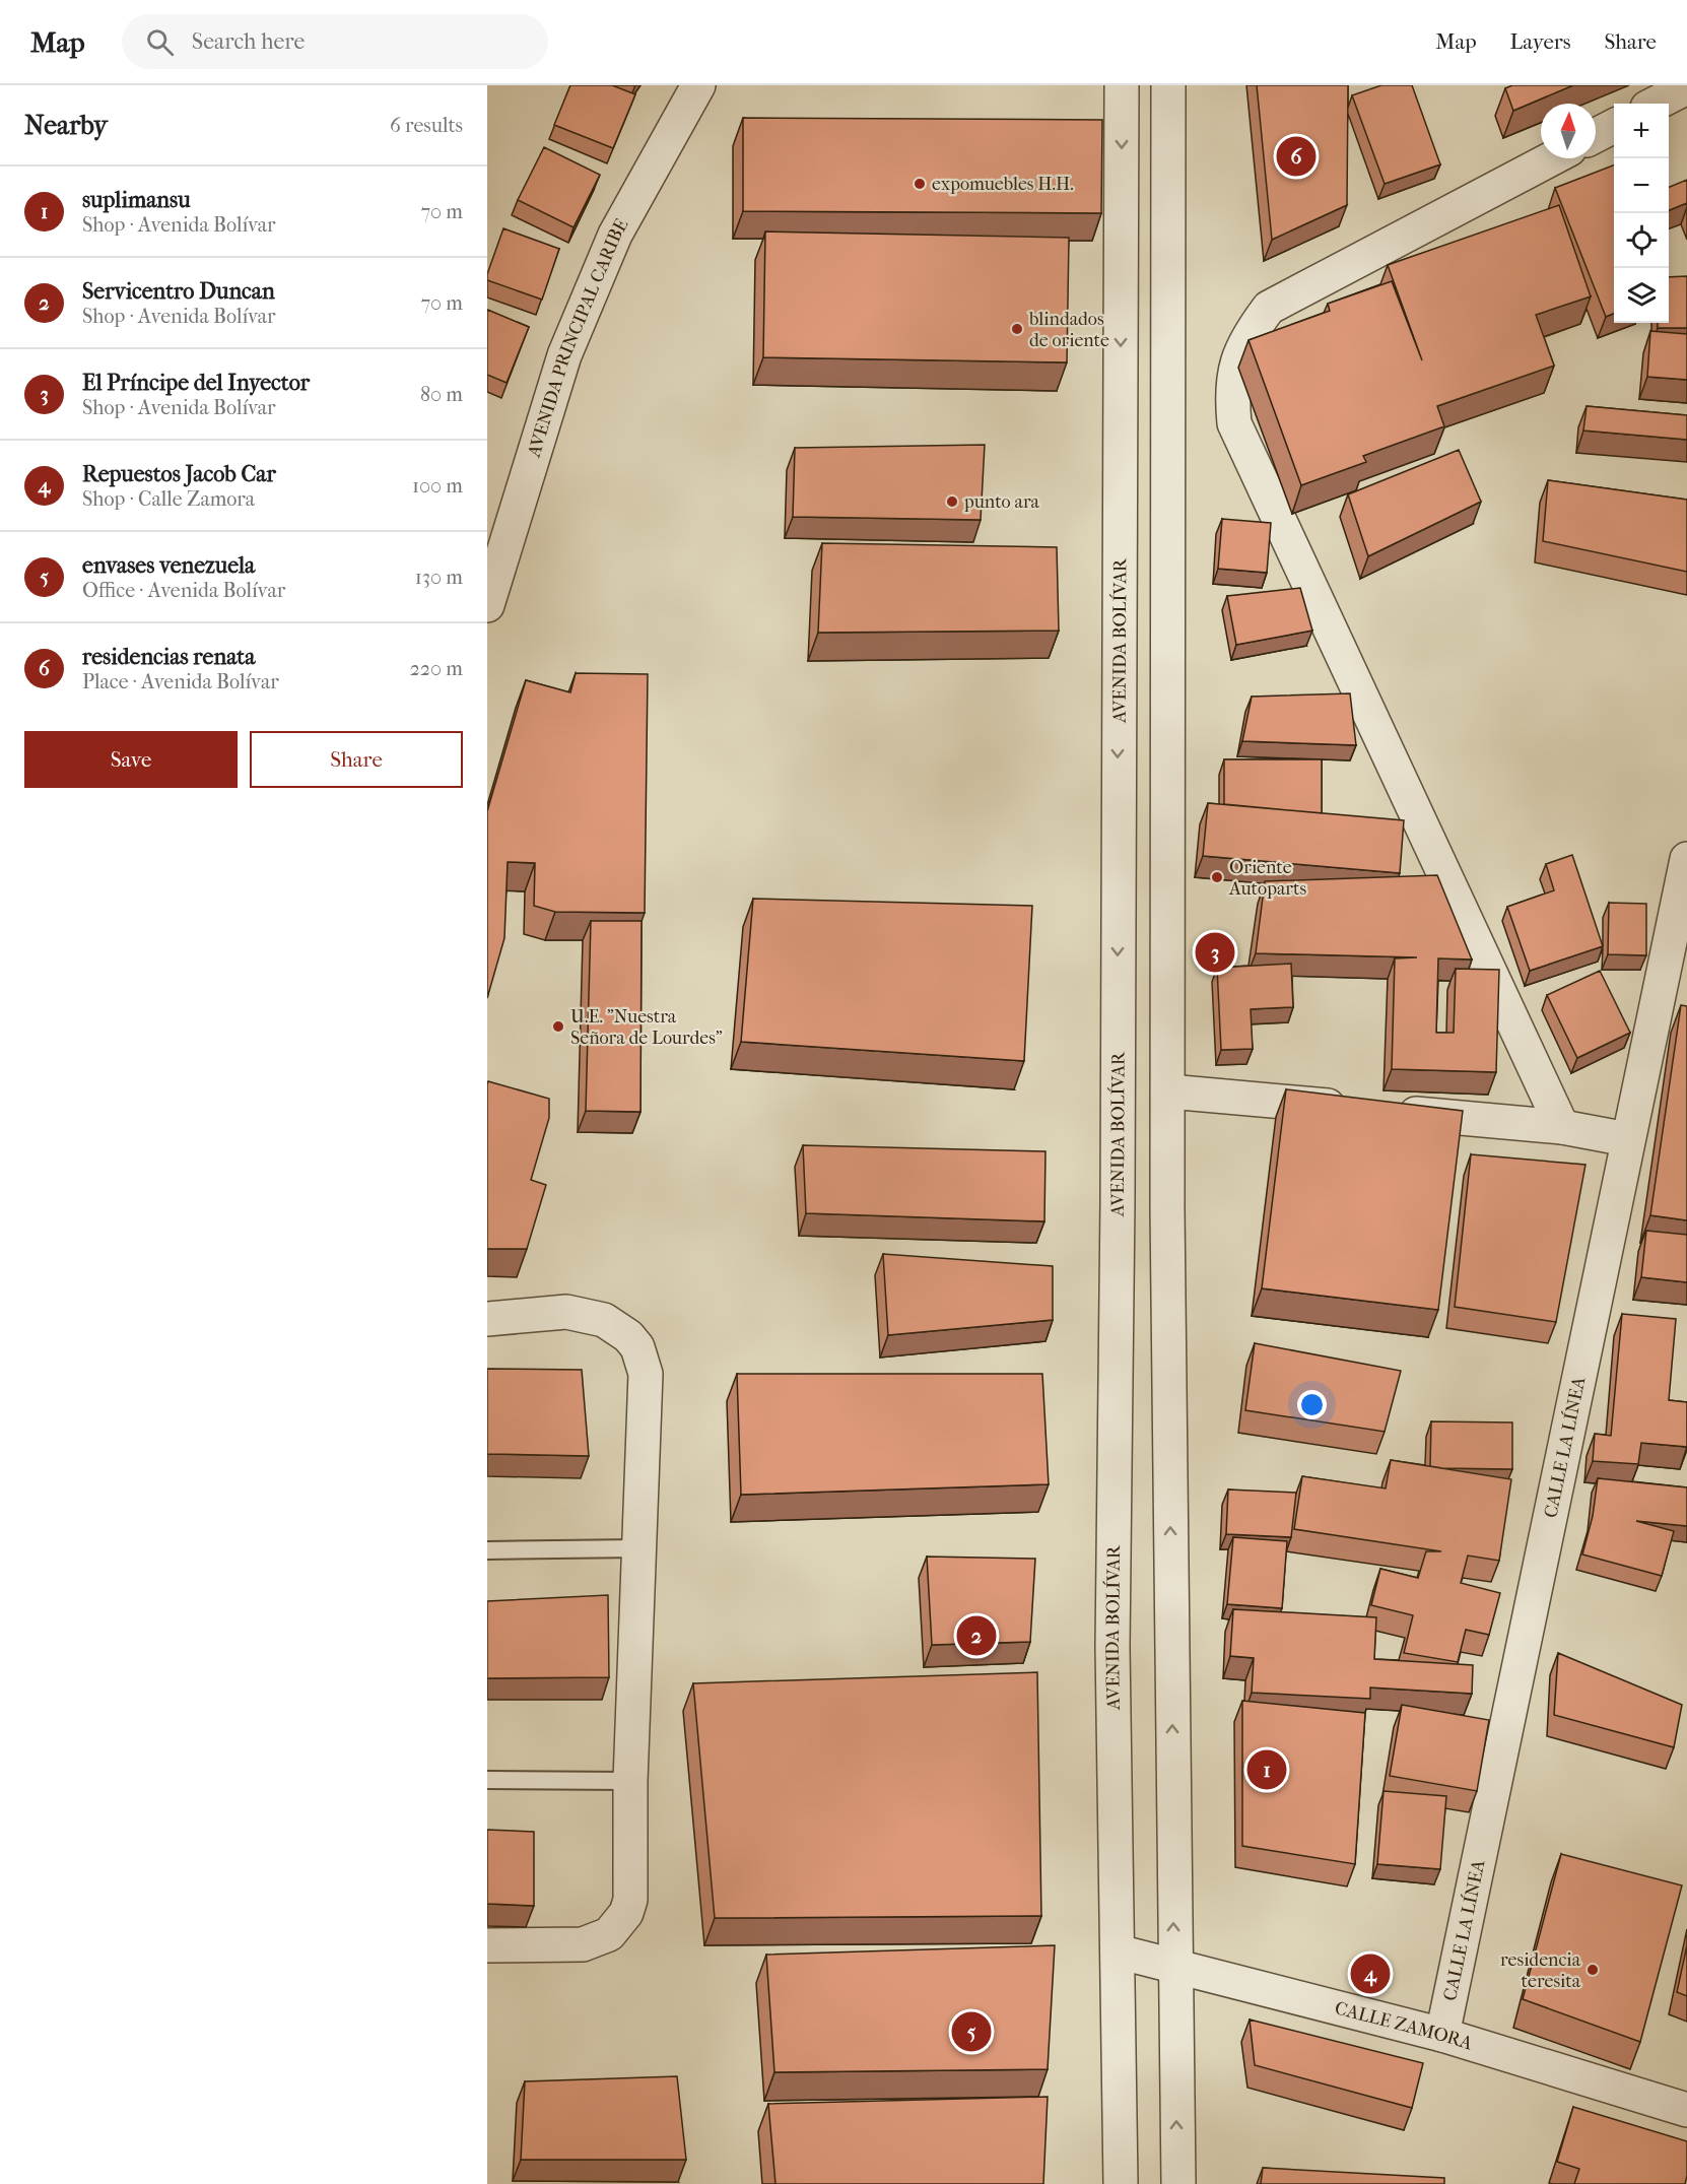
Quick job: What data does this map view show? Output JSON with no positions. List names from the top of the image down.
{
  "streets": {
    "street": [
      "AVENIDA PRINCIPAL CARIBE",
      "AVENIDA BOLÍVAR",
      "CALLE LA LÍNEA",
      "CALLE ZAMORA"
    ]
  },
  "crossings": [
    ["AVENIDA BOLÍVAR", "CALLE ZAMORA"],
    ["CALLE LA LÍNEA", "CALLE ZAMORA"]
  ],
  "places": [
    "expomuebles H.H.",
    "blindados de oriente",
    "punto ara",
    "Oriente Autoparts",
    "U.E. \"Nuestra Señora de Lourdes\"",
    "residencia teresita"
  ],
  "north": "top",
  "page": {
    "header": "Map",
    "search": "Search here",
    "nav": ["Map", "Layers", "Share"],
    "heading": ["Nearby", "6 results"],
    "map_buttons": ["+", "−"],
    "pins": [
      "6",
      "3",
      "2",
      "1",
      "4",
      "5"
    ],
    "list": [
      {
        "mark": "1",
        "name": "suplimansu",
        "note": "Shop · Avenida Bolívar",
        "value": "70 m"
      },
      {
        "mark": "2",
        "name": "Servicentro Duncan",
        "note": "Shop · Avenida Bolívar",
        "value": "70 m"
      },
      {
        "mark": "3",
        "name": "El Príncipe del Inyector",
        "note": "Shop · Avenida Bolívar",
        "value": "80 m"
      },
      {
        "mark": "4",
        "name": "Repuestos Jacob Car",
        "note": "Shop · Calle Zamora",
        "value": "100 m"
      },
      {
        "mark": "5",
        "name": "envases venezuela",
        "note": "Office · Avenida Bolívar",
        "value": "130 m"
      },
      {
        "mark": "6",
        "name": "residencias renata",
        "note": "Place · Avenida Bolívar",
        "value": "220 m"
      }
    ],
    "buttons": ["Save", "Share"]
  }
}
